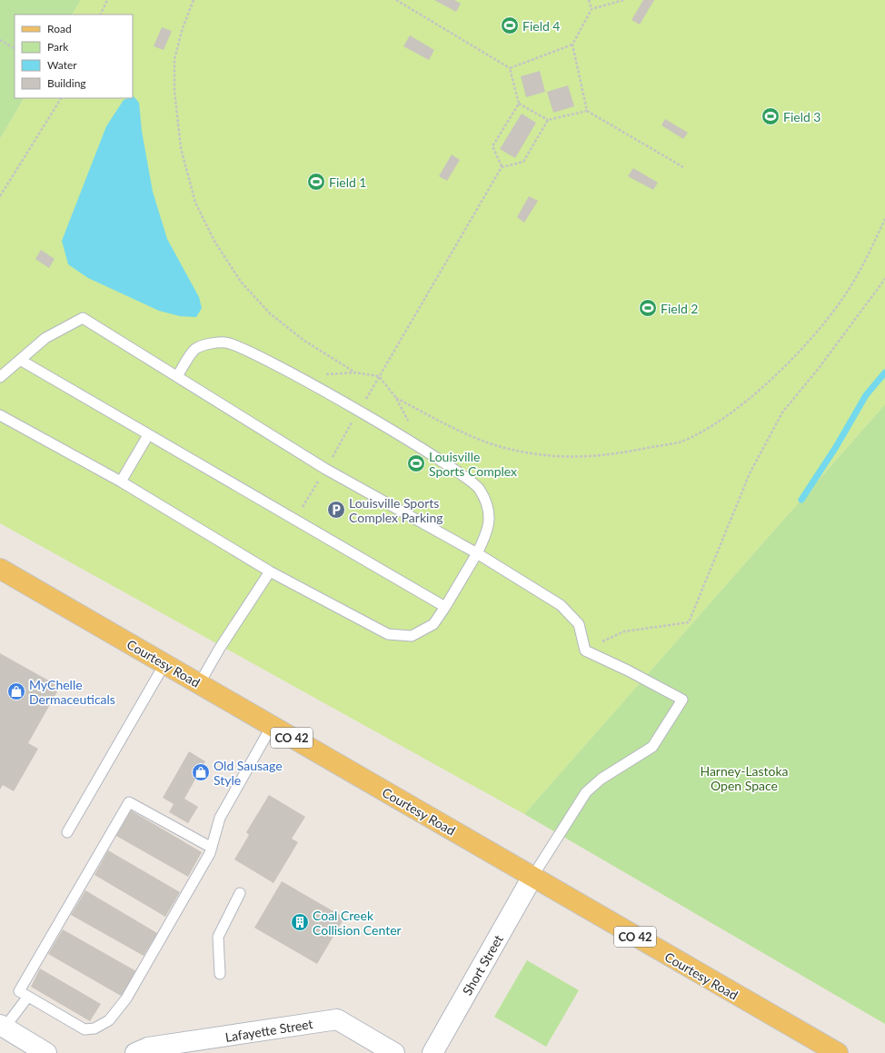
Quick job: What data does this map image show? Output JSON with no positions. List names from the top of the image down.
{
  "streets": {
    "main road": ["Courtesy Road", "CO 42"],
    "street": ["Short Street", "Lafayette Street"]
  },
  "crossings": [
    ["Courtesy Road", "Short Street"]
  ],
  "parks": ["Harney-Lastoka Open Space"],
  "places": {
    "sports": [
      "Field 4",
      "Field 3",
      "Field 1",
      "Field 2",
      "Louisville Sports Complex"
    ],
    "parking": ["Louisville Sports Complex Parking"],
    "shop": ["MyChelle Dermaceuticals", "Old Sausage Style"],
    "building": ["Coal Creek Collision Center"]
  },
  "legend": [
    "Road",
    "Park",
    "Water",
    "Building"
  ]
}
